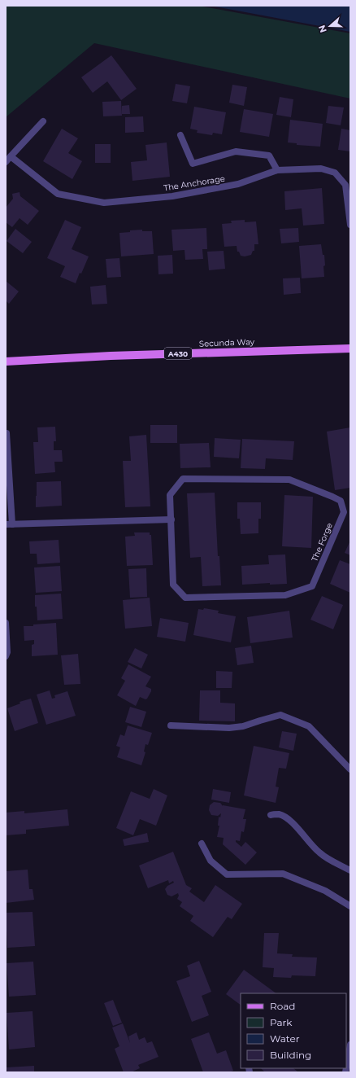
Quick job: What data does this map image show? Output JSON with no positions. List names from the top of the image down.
{
  "streets": {
    "main road": ["Secunda Way", "A430"],
    "street": ["The Anchorage", "The Forge"]
  },
  "legend": [
    "Road",
    "Park",
    "Water",
    "Building"
  ],
  "north": "left"
}
